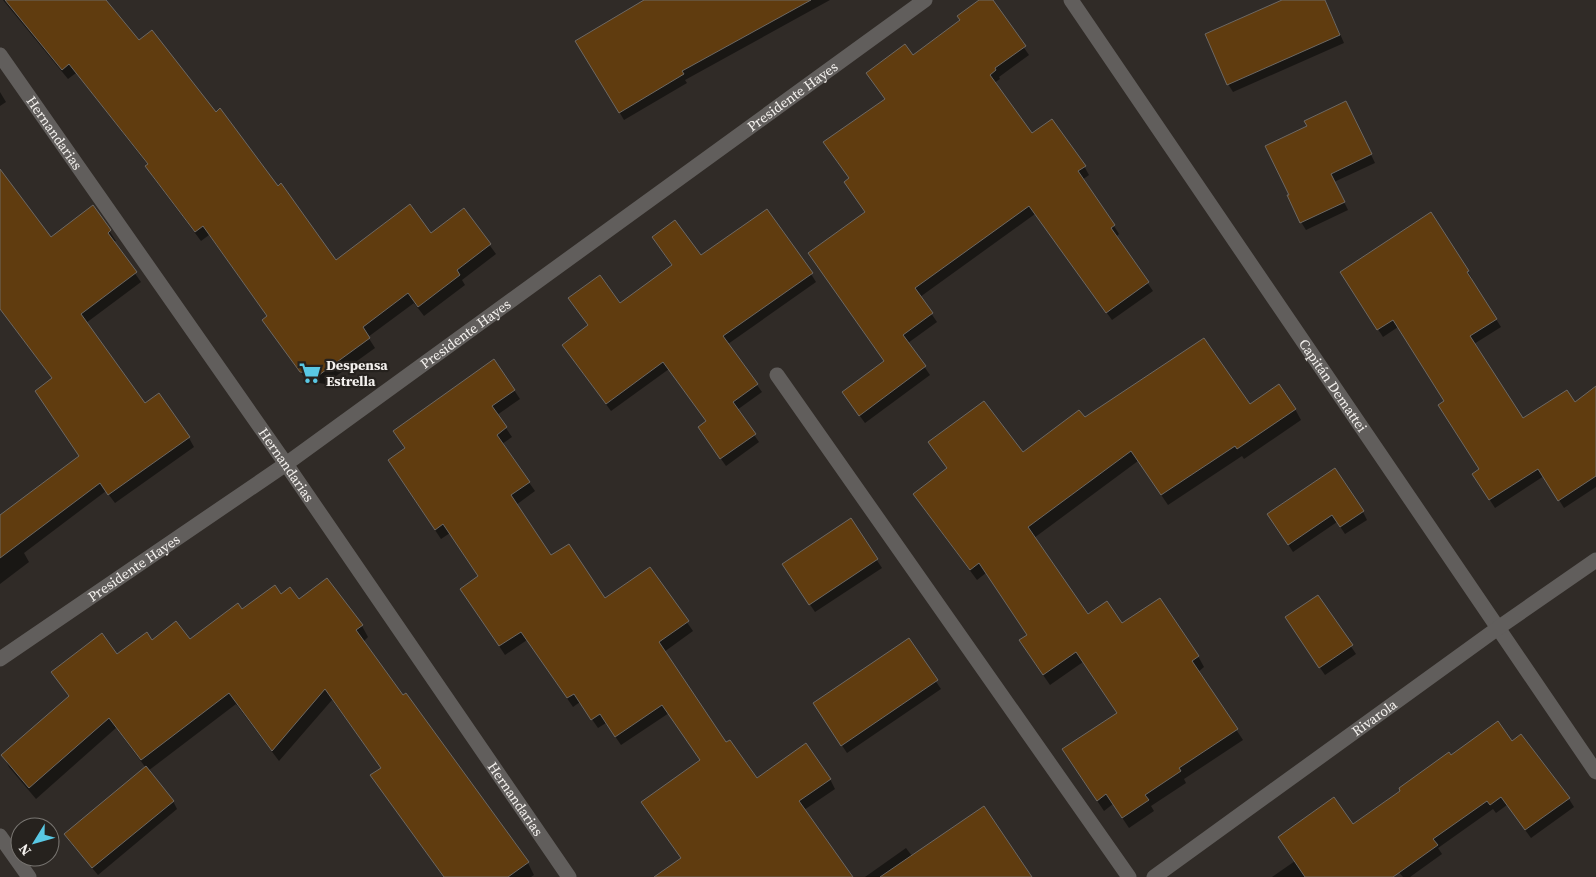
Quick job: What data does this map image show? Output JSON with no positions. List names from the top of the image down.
{
  "streets": {
    "street": [
      "Presidente Hayes",
      "Hernandarias",
      "Capitán Demattei",
      "Rivarola"
    ]
  },
  "crossings": [
    ["Presidente Hayes", "Hernandarias"],
    ["Capitán Demattei", "Rivarola"]
  ],
  "places": {
    "supermarket": ["Despensa Estrella"]
  },
  "north": "bottom left"
}
